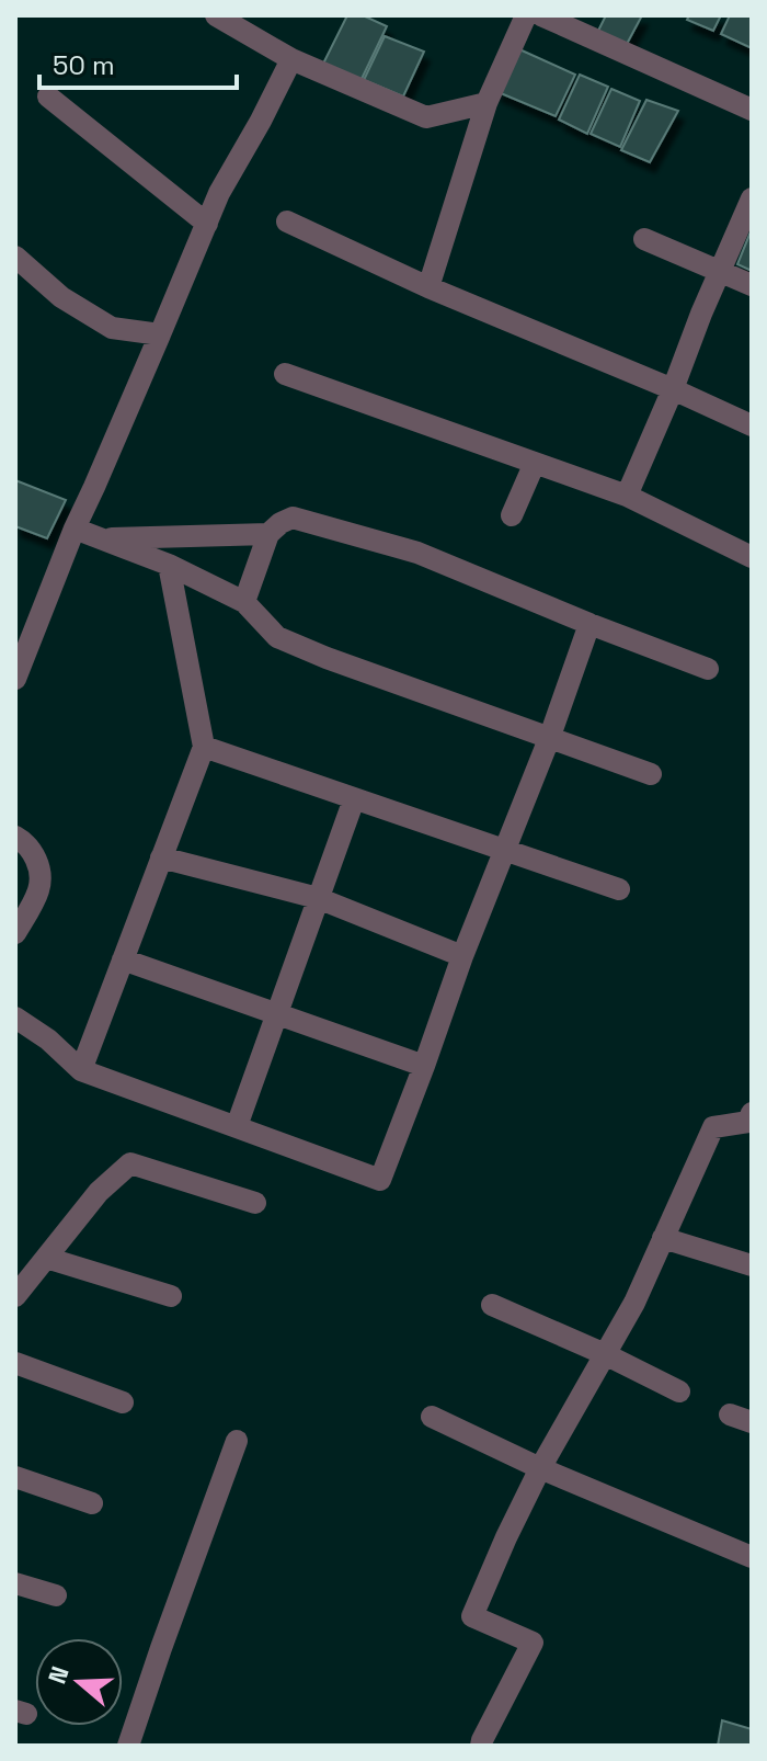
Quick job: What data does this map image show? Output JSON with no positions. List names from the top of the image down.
{
  "scale_bar": "50 m",
  "north": "left"
}
